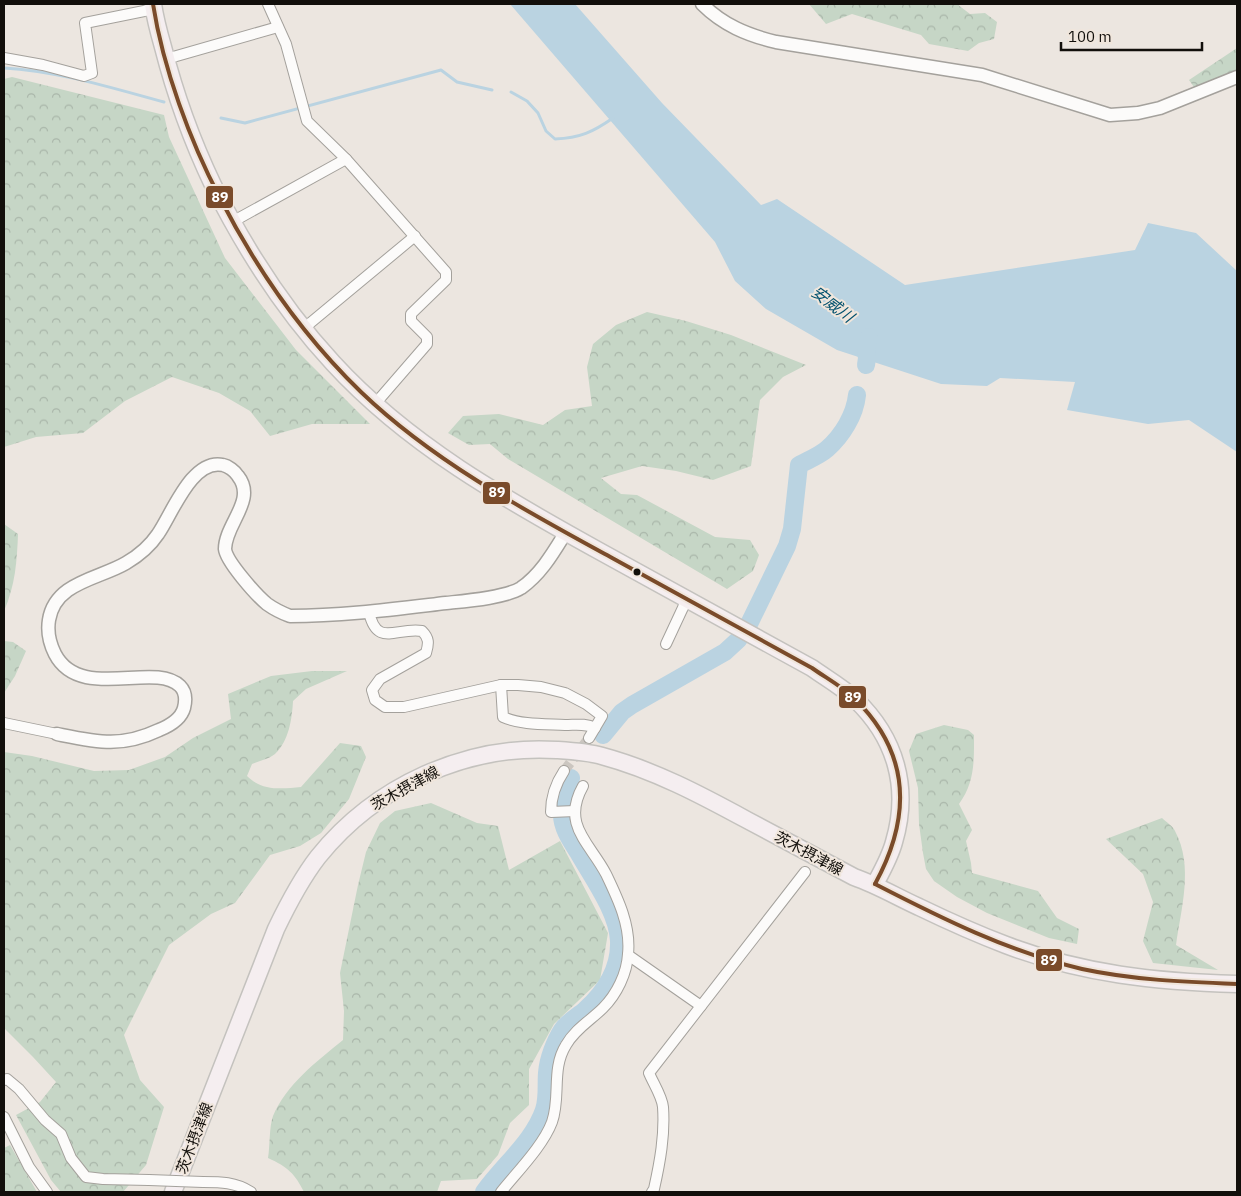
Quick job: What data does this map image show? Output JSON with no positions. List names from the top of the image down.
{
  "streets": {
    "main road": ["茨木摂津線"]
  },
  "water": ["安威川"],
  "lines": ["transit line 89"],
  "scale_bar": "100 m"
}
